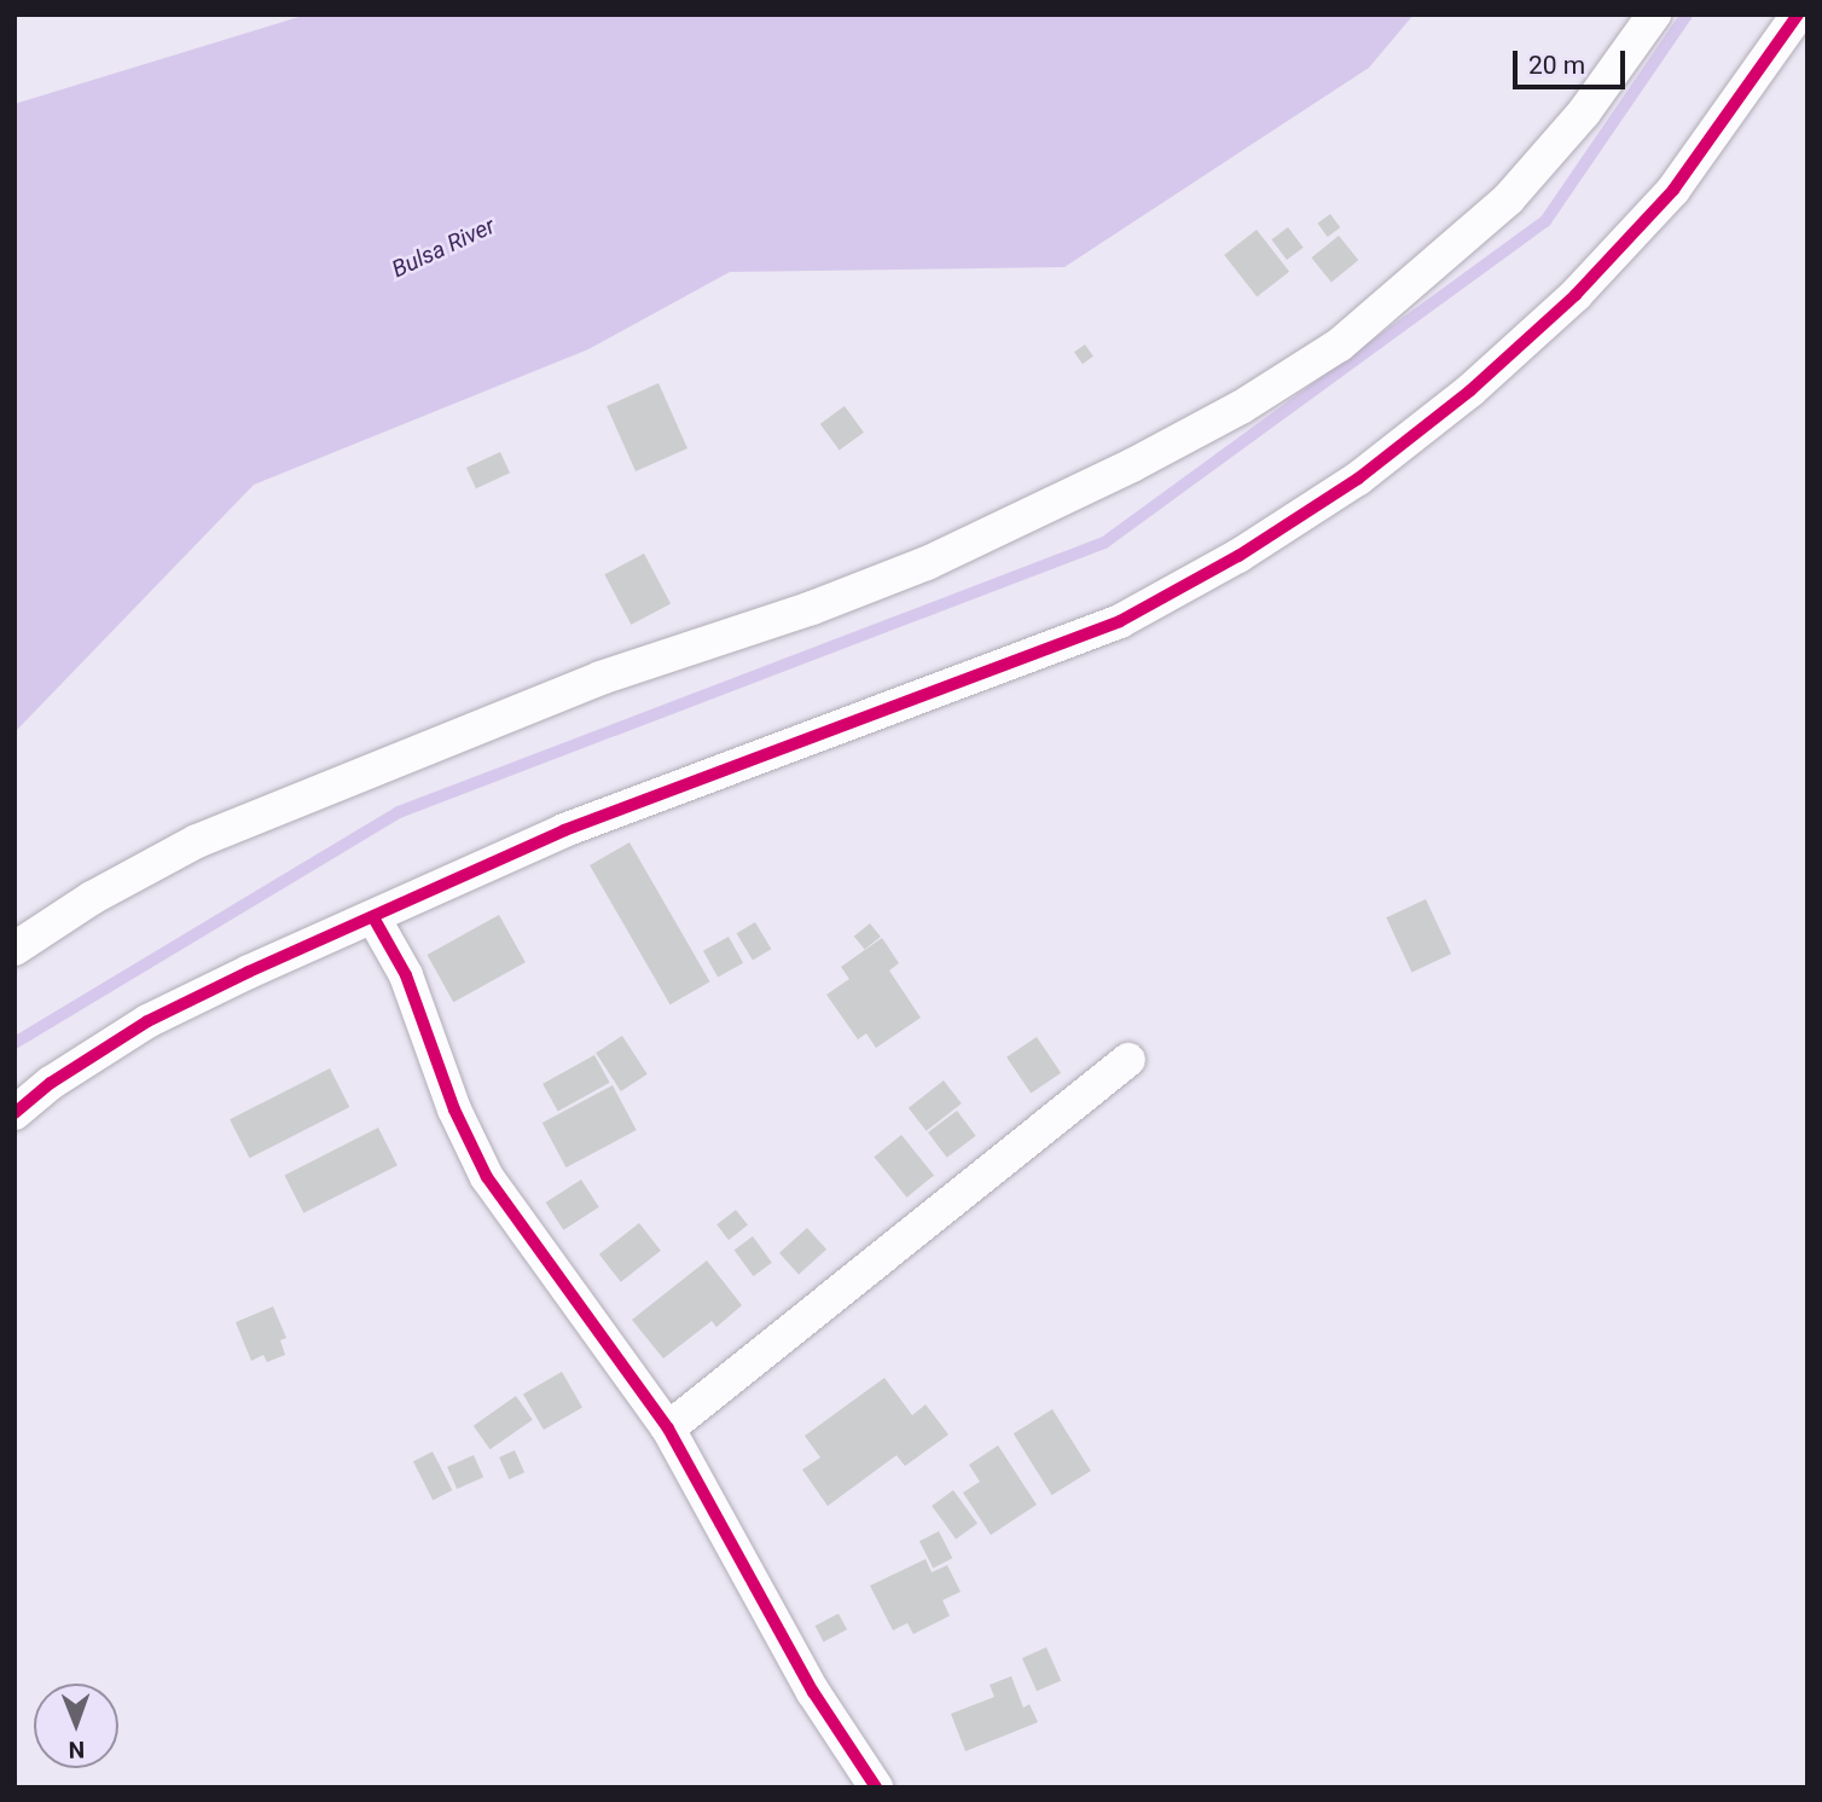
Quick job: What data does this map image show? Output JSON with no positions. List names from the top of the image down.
{
  "water": ["Bulsa River"],
  "scale_bar": "20 m",
  "north": "bottom"
}
